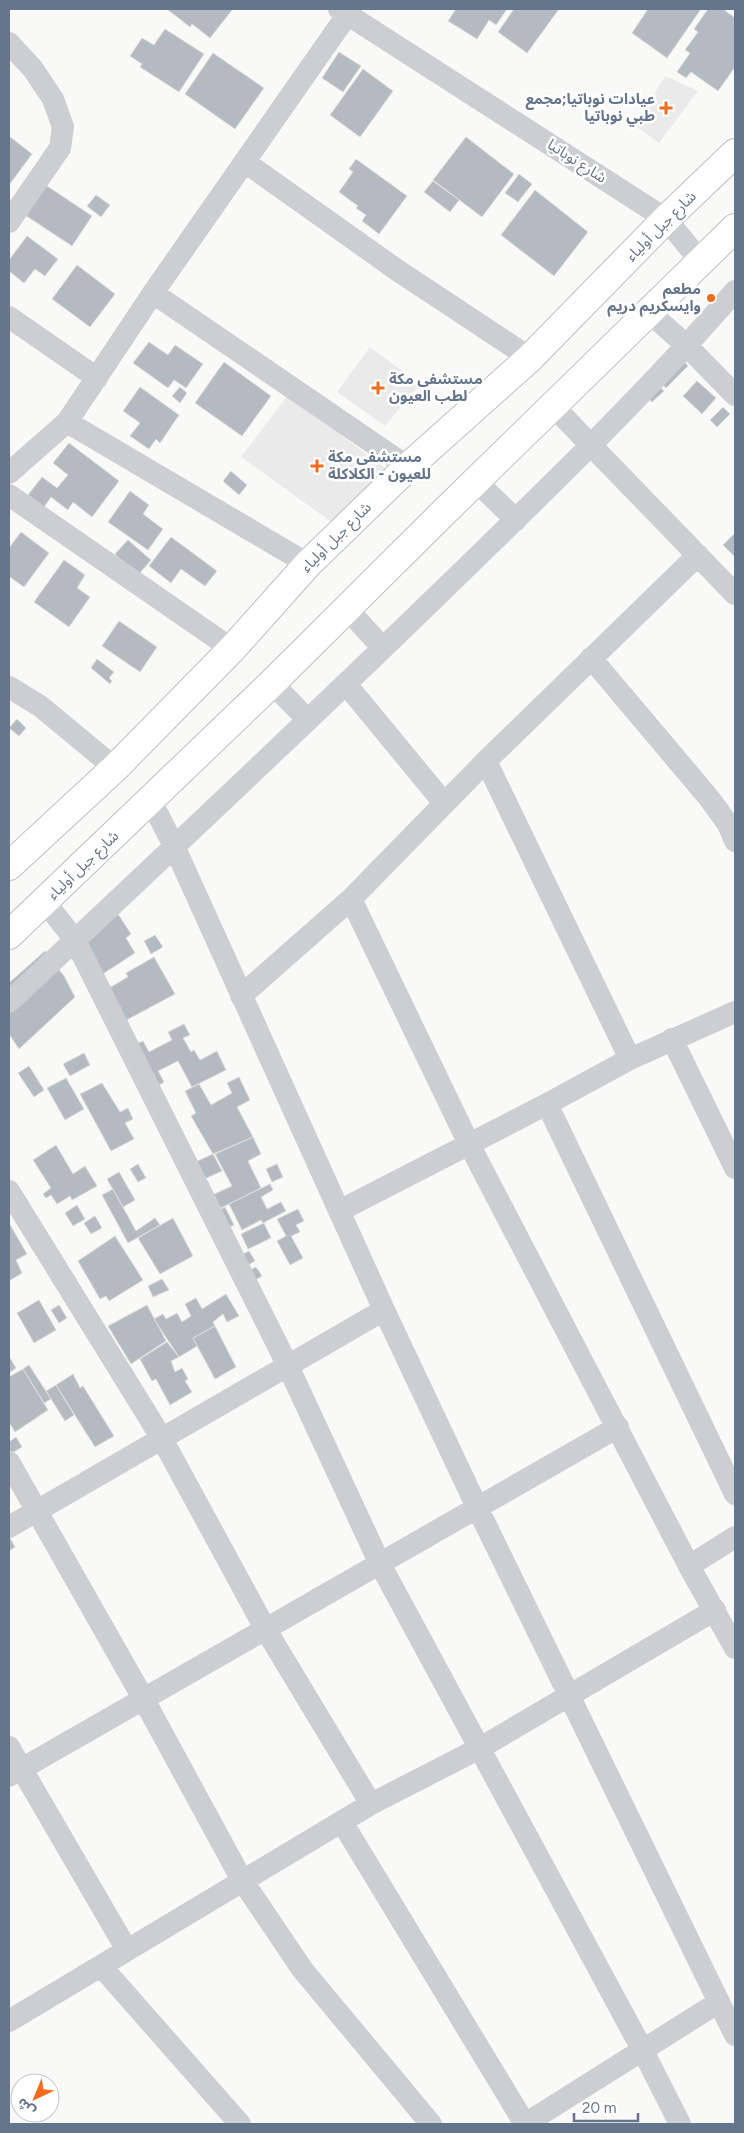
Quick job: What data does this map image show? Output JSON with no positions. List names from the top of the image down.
{
  "streets": {
    "main road": ["شارع جبل أولياء"],
    "street": ["شارع نوباتيا"]
  },
  "crossings": [
    ["شارع نوباتيا", "شارع جبل أولياء"]
  ],
  "places": {
    "health": ["عيادات نوباتيا;مجمع طبي نوباتيا", "مستشفى مكة لطب العيون", "مستشفى مكة للعيون - الكلاكلة"],
    "other": ["مطعم وايسكريم دريم"]
  },
  "scale_bar": "20 m",
  "north": "bottom left"
}
